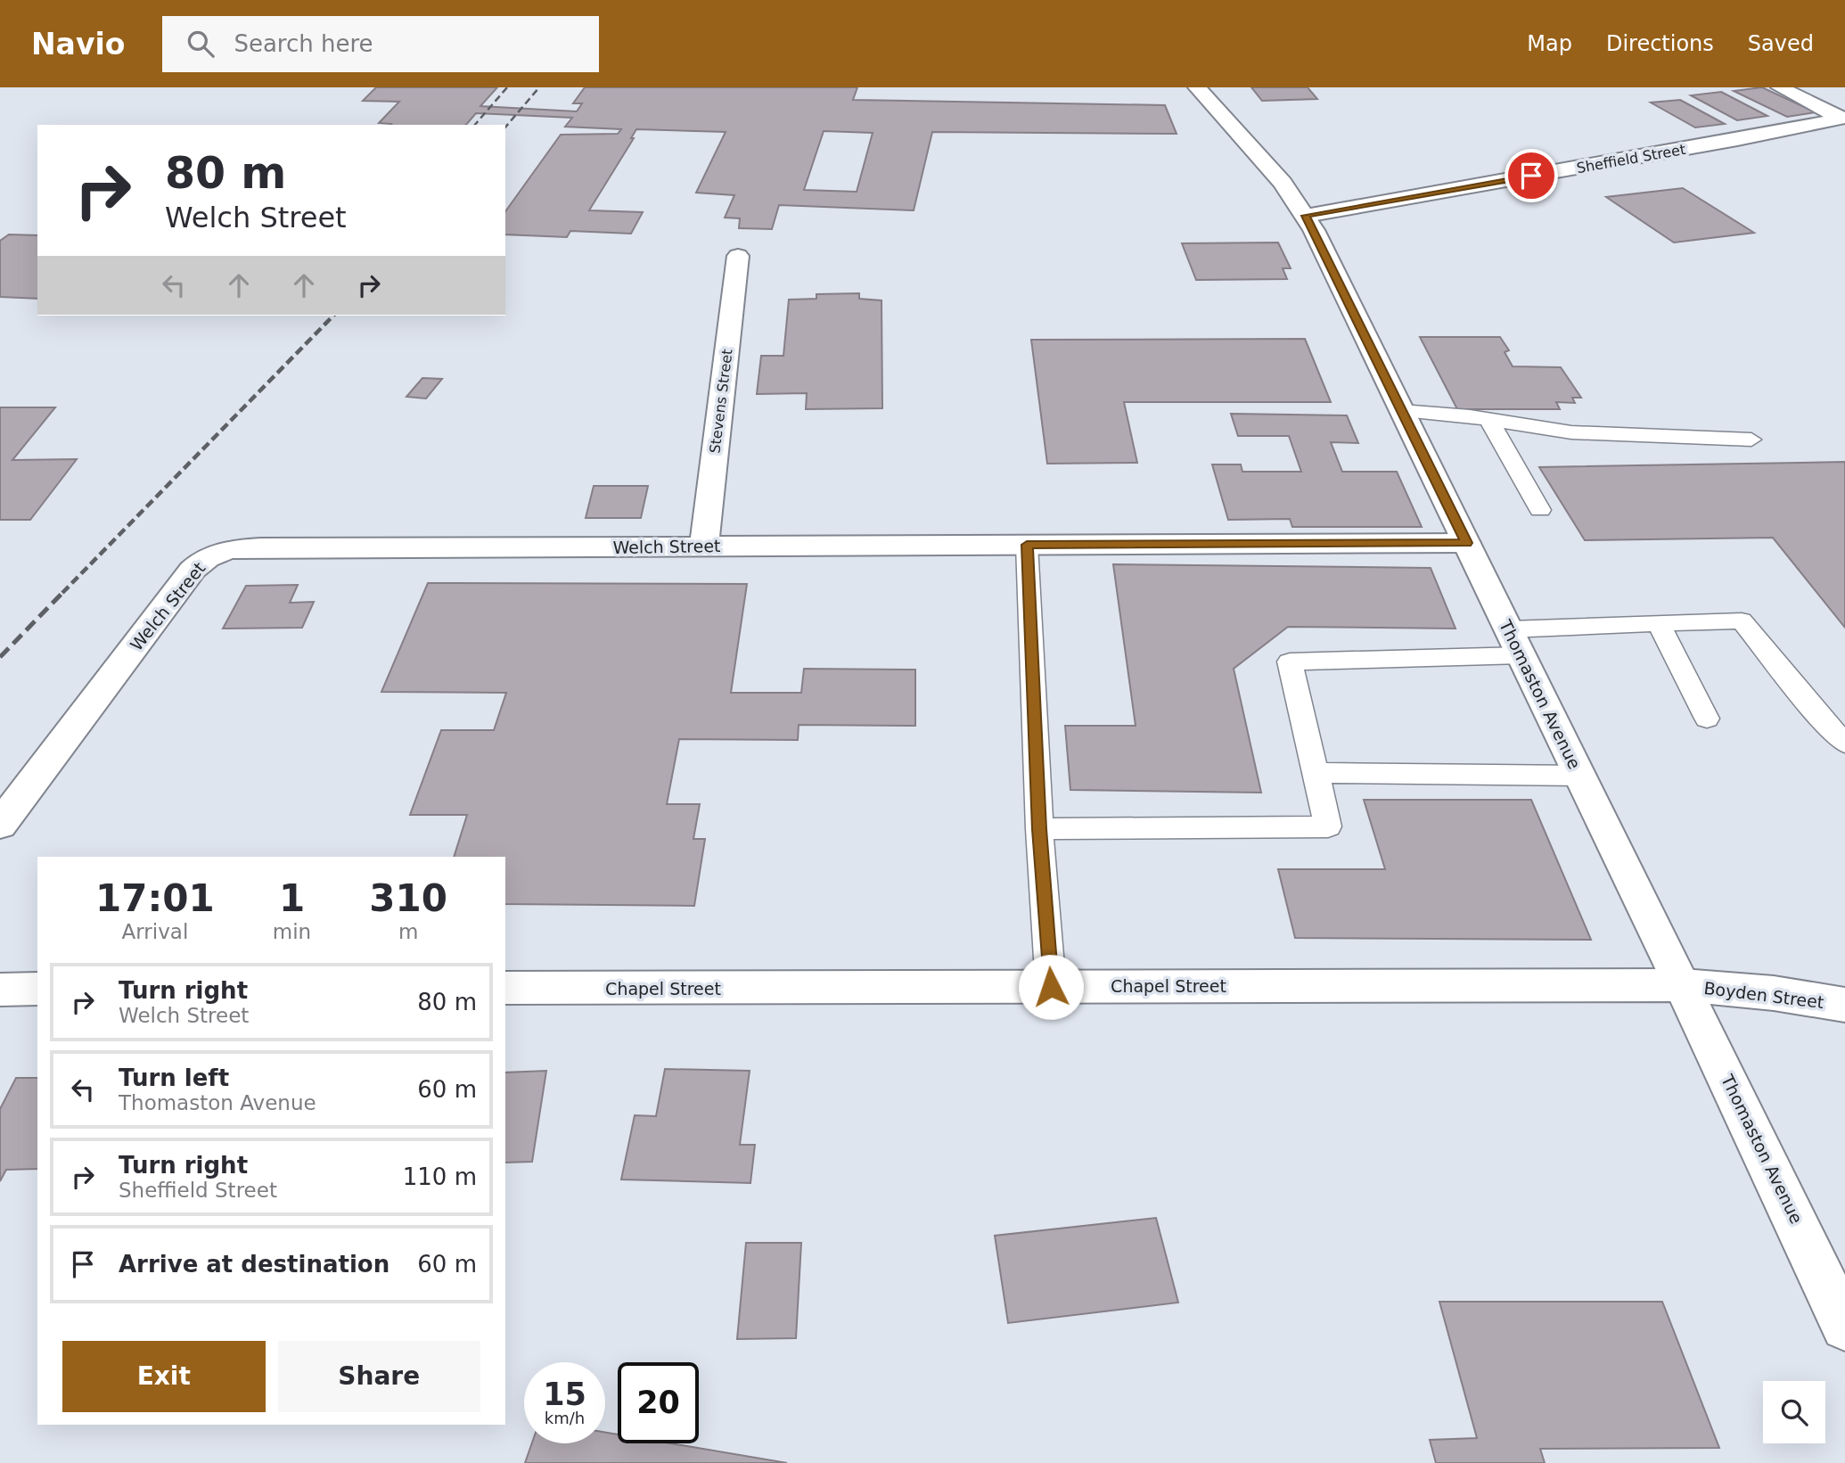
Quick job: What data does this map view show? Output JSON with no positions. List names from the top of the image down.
{
  "streets": {
    "street": [
      "Sheffield Street",
      "Stevens Street",
      "Welch Street",
      "Thomaston Avenue",
      "Chapel Street",
      "Boyden Street"
    ]
  },
  "crossings": [
    ["Sheffield Street", "Thomaston Avenue"],
    ["Stevens Street", "Welch Street"],
    ["Welch Street", "Thomaston Avenue"],
    ["Thomaston Avenue", "Chapel Street"],
    ["Thomaston Avenue", "Boyden Street"],
    ["Chapel Street", "Boyden Street"]
  ],
  "page": {
    "header": "Navio",
    "search": "Search here",
    "nav": ["Map", "Directions", "Saved"],
    "turn": ["80 m", "Welch Street"],
    "eta": [
      "17:01",
      "Arrival",
      "1",
      "min",
      "310",
      "m"
    ],
    "list": [
      {
        "name": "Turn right",
        "note": "Welch Street",
        "value": "80 m"
      },
      {
        "name": "Turn left",
        "note": "Thomaston Avenue",
        "value": "60 m"
      },
      {
        "name": "Turn right",
        "note": "Sheffield Street",
        "value": "110 m"
      },
      {
        "name": "Arrive at destination",
        "value": "60 m"
      }
    ],
    "buttons": ["Exit", "Share"],
    "speed": "15 km/h",
    "limit": "20"
  }
}
